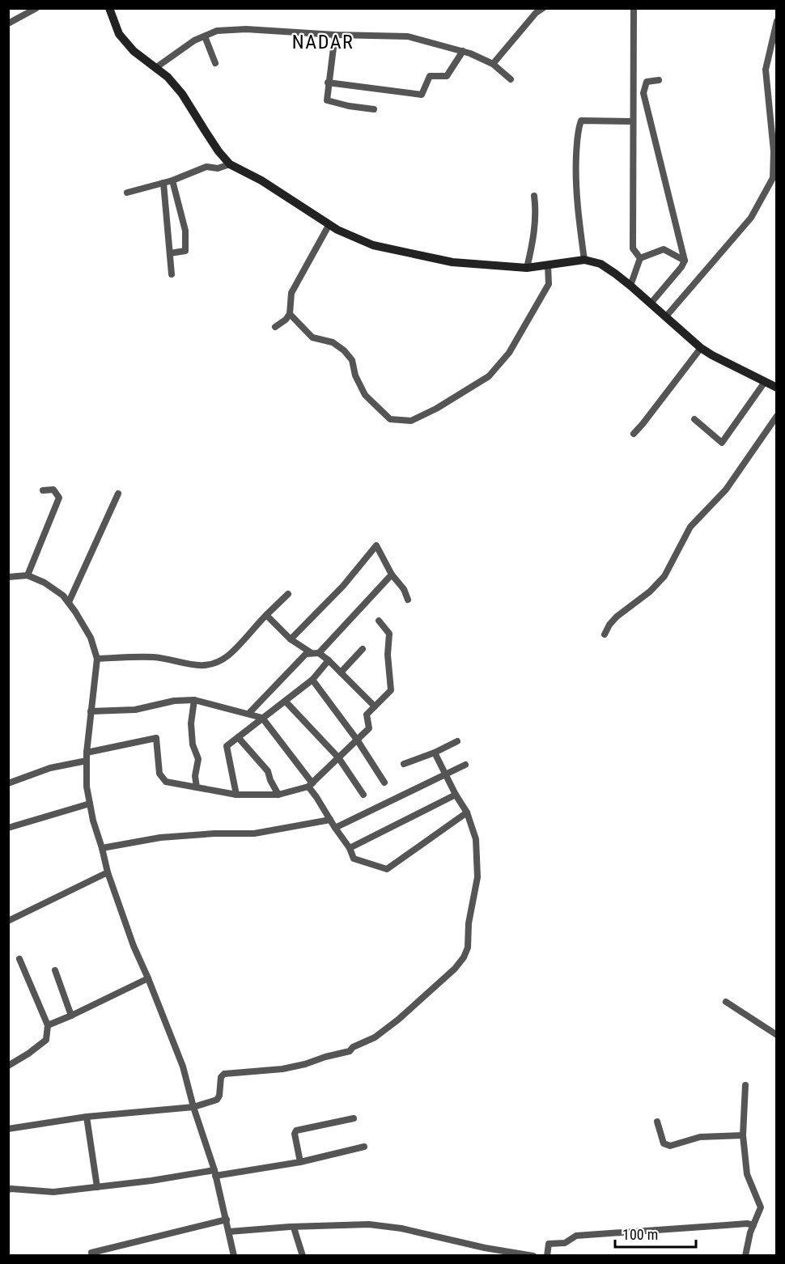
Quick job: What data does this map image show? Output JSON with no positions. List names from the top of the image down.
{
  "districts": ["NADAR"],
  "scale_bar": "100 m"
}
